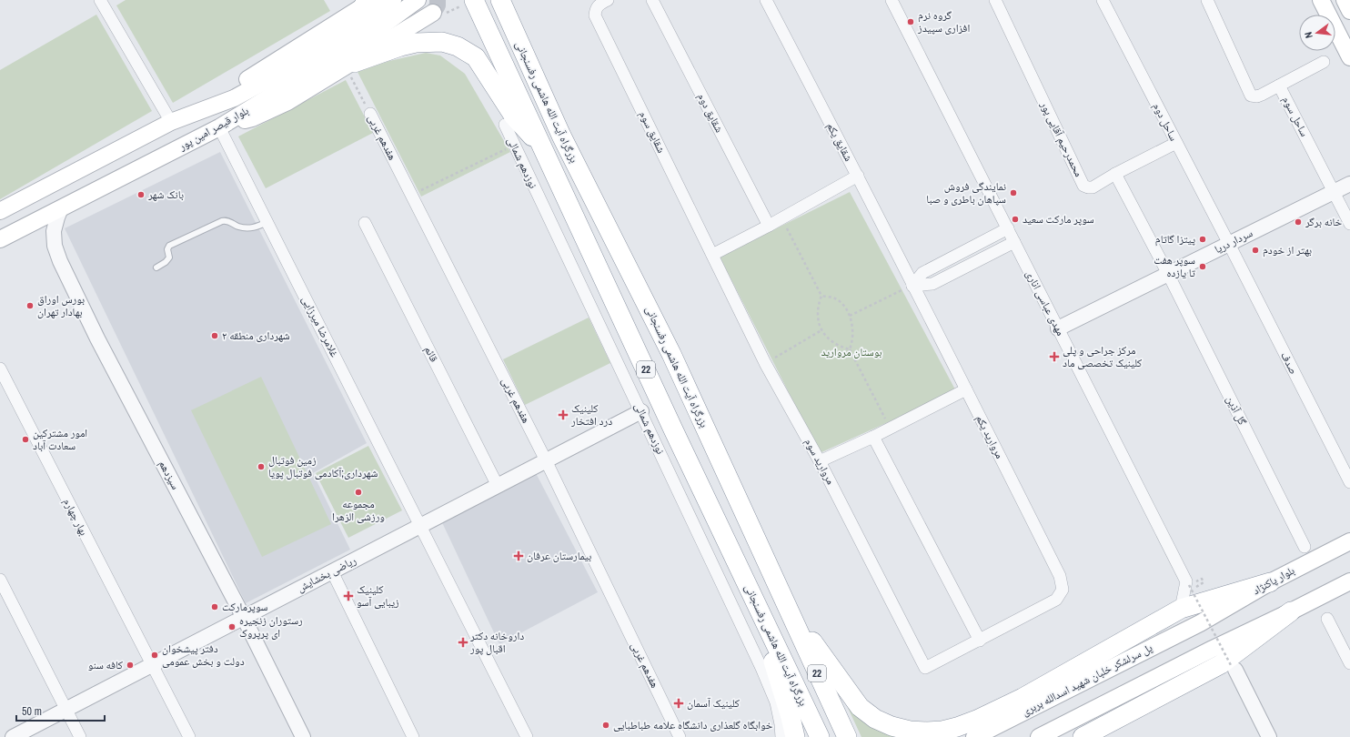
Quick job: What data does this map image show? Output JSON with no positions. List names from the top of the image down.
{
  "streets": {
    "highway": ["بزرگراه آیت الله هاشمی رفسنجانی", "22"],
    "main road": ["بلوار قیصر امین پور", "بلوار پاکنژاد", "پل سرلشکر خلبان شهید اسدالله بربری"],
    "street": [
      "شقایق دوم",
      "ساحل سوم",
      "ساحل دوم",
      "شقایق سوم",
      "هفدهم غربی",
      "محمدرحیم آقایی پور",
      "شقایق یکم",
      "نوزدهم شمالی",
      "سردار دریا",
      "مهدی عباسی اناری",
      "غلامرضا میرزایی",
      "قائم",
      "صدف",
      "گل آذین",
      "مروارید یکم",
      "مروارید سوم",
      "سیزدهم",
      "بهار چهارم",
      "ریاضی بخشایش"
    ]
  },
  "crossings": [
    ["ساحل سوم", "سردار دریا"],
    ["ساحل دوم", "محمدرحیم آقایی پور"],
    ["ساحل دوم", "سردار دریا"],
    ["ساحل دوم", "صدف"],
    ["بلوار قیصر امین پور", "غلامرضا میرزایی"],
    ["بلوار قیصر امین پور", "سیزدهم"],
    ["شقایق سوم", "مروارید سوم"],
    ["هفدهم غربی", "ریاضی بخشایش"],
    ["محمدرحیم آقایی پور", "گل آذین"],
    ["شقایق یکم", "مروارید یکم"],
    ["نوزدهم شمالی", "ریاضی بخشایش"],
    ["سردار دریا", "مهدی عباسی اناری"],
    ["سردار دریا", "صدف"],
    ["سردار دریا", "گل آذین"],
    ["غلامرضا میرزایی", "ریاضی بخشایش"],
    ["قائم", "ریاضی بخشایش"],
    ["مروارید یکم", "مروارید سوم"],
    ["سیزدهم", "ریاضی بخشایش"],
    ["بهار چهارم", "ریاضی بخشایش"],
    ["بلوار پاکنژاد", "پل سرلشکر خلبان شهید اسدالله بربری"]
  ],
  "parks": ["بوستان مروارید"],
  "places": {
    "other": [
      "گروه نرم افزاری سپیدز",
      "نمایندگی فروش سپاهان باطری و صبا",
      "بانک شهر",
      "سوپر مارکت سعید",
      "خانه برگر",
      "پیتزا گاتام",
      "بهتر از خودم",
      "سوپر هفت تا یازده",
      "بورس اوراق بهادار تهران",
      "شهرداری منطقه ۲",
      "امور مشترکین سعادت آباد",
      "زمین فوتبال شهرداری;آکادمی فوتبال پویا",
      "مجموعه ورزشی الزهرا",
      "سوپرمارکت",
      "رستوران زنجیره ای پرپروک",
      "دفتر پیشخوان دولت و بخش عمومی",
      "کافه سنو",
      "خوابگاه گلعذاری دانشگاه علامه طباطبایی"
    ],
    "health": [
      "مرکز جراحی و پلی کلینیک تخصصی ماد",
      "کلینیک درد افتخار",
      "بیمارستان عرفان",
      "کلینیک زیبایی آسو",
      "داروخانه دکتر اقبال پور",
      "کلینیک آسمان"
    ]
  },
  "scale_bar": "50 m",
  "north": "left"
}
